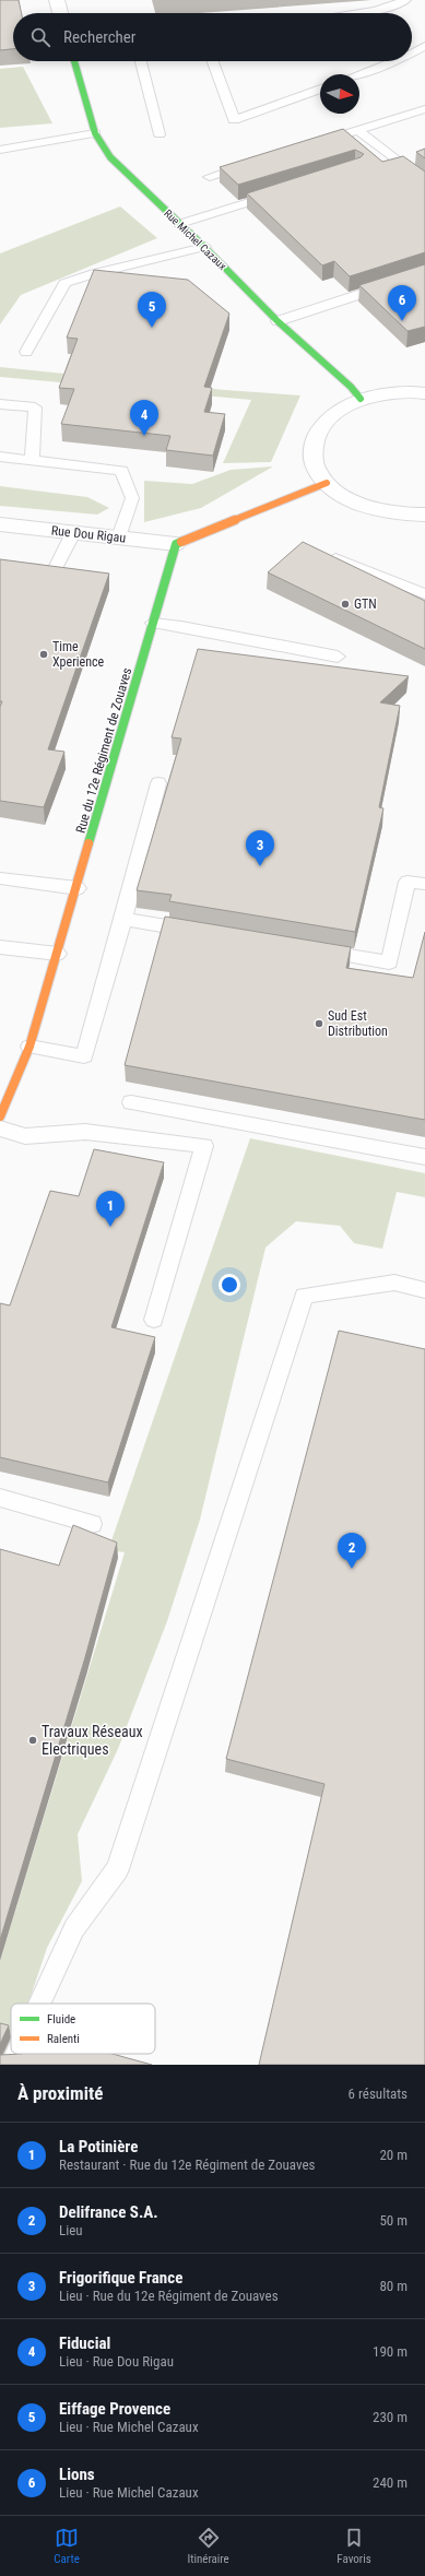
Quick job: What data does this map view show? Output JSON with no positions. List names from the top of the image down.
{
  "streets": {
    "street": ["Rue Michel Cazaux", "Rue Dou Rigau", "Rue du 12e Régiment de Zouaves"]
  },
  "crossings": [
    ["Rue Dou Rigau", "Rue du 12e Régiment de Zouaves"]
  ],
  "places": [
    "GTN",
    "Time Xperience",
    "Sud Est Distribution",
    "Travaux Réseaux Electriques"
  ],
  "legend": ["Fluide", "Ralenti"],
  "north": "right",
  "page": {
    "search": "Rechercher",
    "pins": [
      "6",
      "5",
      "4",
      "3",
      "1",
      "2"
    ],
    "heading": ["À proximité", "6 résultats"],
    "list": [
      {
        "mark": "1",
        "name": "La Potinière",
        "note": "Restaurant · Rue du 12e Régiment de Zouaves",
        "value": "20 m"
      },
      {
        "mark": "2",
        "name": "Delifrance S.A.",
        "note": "Lieu",
        "value": "50 m"
      },
      {
        "mark": "3",
        "name": "Frigorifique France",
        "note": "Lieu · Rue du 12e Régiment de Zouaves",
        "value": "80 m"
      },
      {
        "mark": "4",
        "name": "Fiducial",
        "note": "Lieu · Rue Dou Rigau",
        "value": "190 m"
      },
      {
        "mark": "5",
        "name": "Eiffage Provence",
        "note": "Lieu · Rue Michel Cazaux",
        "value": "230 m"
      },
      {
        "mark": "6",
        "name": "Lions",
        "note": "Lieu · Rue Michel Cazaux",
        "value": "240 m"
      }
    ],
    "nav": ["Carte", "Itinéraire", "Favoris"]
  }
}
